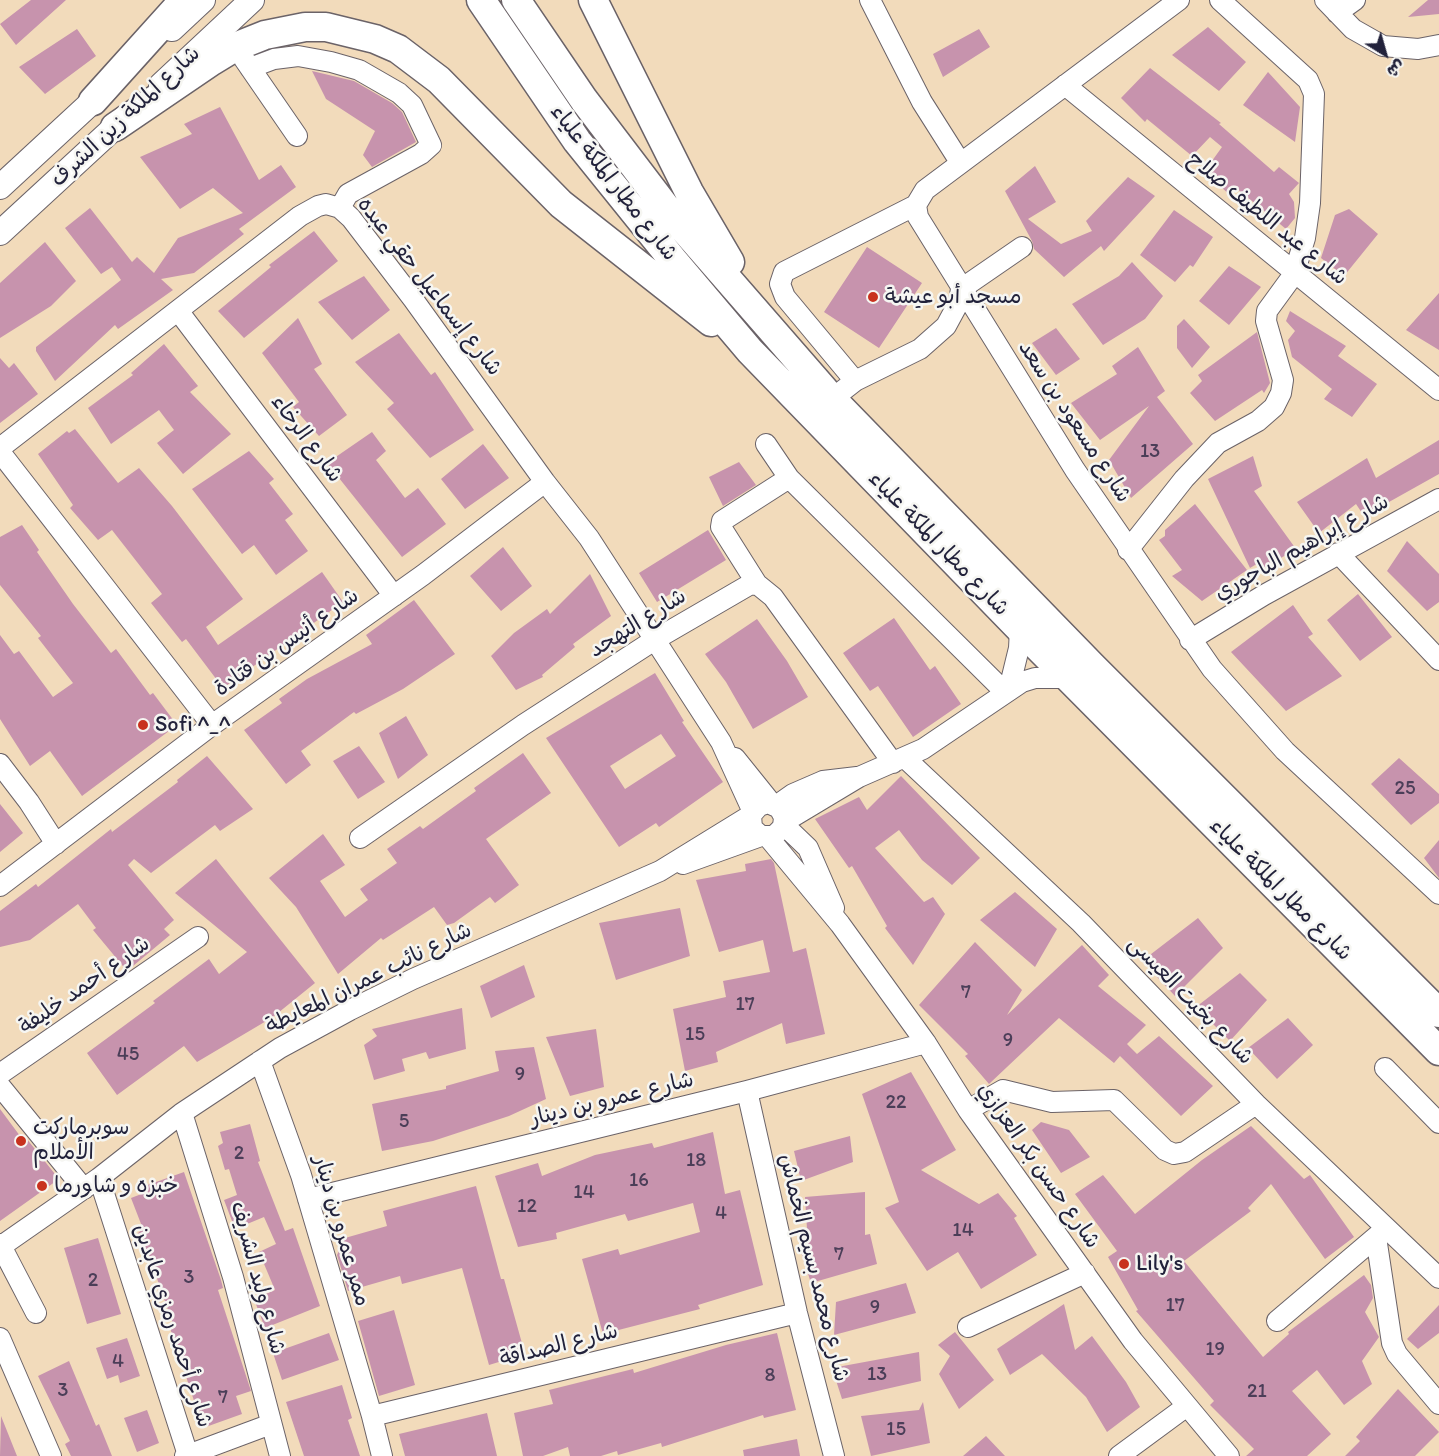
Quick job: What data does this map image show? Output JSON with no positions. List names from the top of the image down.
{
  "streets": {
    "highway": ["شارع مطار الملكة علياء"],
    "main road": ["شارع الملكة زين الشرف"],
    "street": [
      "شارع عبد اللطيف صلاح",
      "شارع إسماعيل حقي عبده",
      "شارع مسعود بن سعد",
      "شارع الرخاء",
      "شارع إبراهيم الباجوري",
      "شارع التهجد",
      "شارع أنيس بن قتادة",
      "شارع نائب عمران المعايطة",
      "شارع أحمد خليفة",
      "شارع بخيت العيسى",
      "شارع عمرو بن دينار",
      "شارع حسن بكر العزازي",
      "ممر عمرو بن دينار",
      "شارع محمد بسيم الخماش",
      "شارع وليد الشريف",
      "شارع أحمد رمزي عابدين",
      "شارع الصداقة"
    ]
  },
  "crossings": [
    ["شارع إسماعيل حقي عبده", "شارع الرخاء"],
    ["شارع إسماعيل حقي عبده", "شارع التهجد"],
    ["شارع إسماعيل حقي عبده", "شارع أنيس بن قتادة"],
    ["شارع إسماعيل حقي عبده", "شارع نائب عمران المعايطة"],
    ["شارع إسماعيل حقي عبده", "شارع حسن بكر العزازي"],
    ["شارع مسعود بن سعد", "شارع إبراهيم الباجوري"],
    ["شارع الرخاء", "شارع أنيس بن قتادة"],
    ["شارع نائب عمران المعايطة", "شارع حسن بكر العزازي"],
    ["شارع نائب عمران المعايطة", "ممر عمرو بن دينار"],
    ["شارع نائب عمران المعايطة", "شارع وليد الشريف"],
    ["شارع نائب عمران المعايطة", "شارع أحمد رمزي عابدين"],
    ["شارع عمرو بن دينار", "شارع حسن بكر العزازي"],
    ["شارع عمرو بن دينار", "ممر عمرو بن دينار"],
    ["شارع عمرو بن دينار", "شارع محمد بسيم الخماش"],
    ["ممر عمرو بن دينار", "شارع الصداقة"],
    ["شارع محمد بسيم الخماش", "شارع الصداقة"]
  ],
  "places": [
    "مسجد أبو عيشة",
    "Sofi ^_^",
    "سوبرماركت الأملام",
    "خبزه و شاورما",
    "Lily's"
  ],
  "house_numbers": [
    "13",
    "25",
    "7",
    "17",
    "15",
    "9",
    "45",
    "9",
    "22",
    "5",
    "2",
    "18",
    "16",
    "14",
    "12",
    "4",
    "14",
    "7",
    "3",
    "2",
    "17",
    "9",
    "19",
    "4",
    "13",
    "8",
    "3",
    "21",
    "7",
    "15"
  ],
  "north": "bottom right"
}
